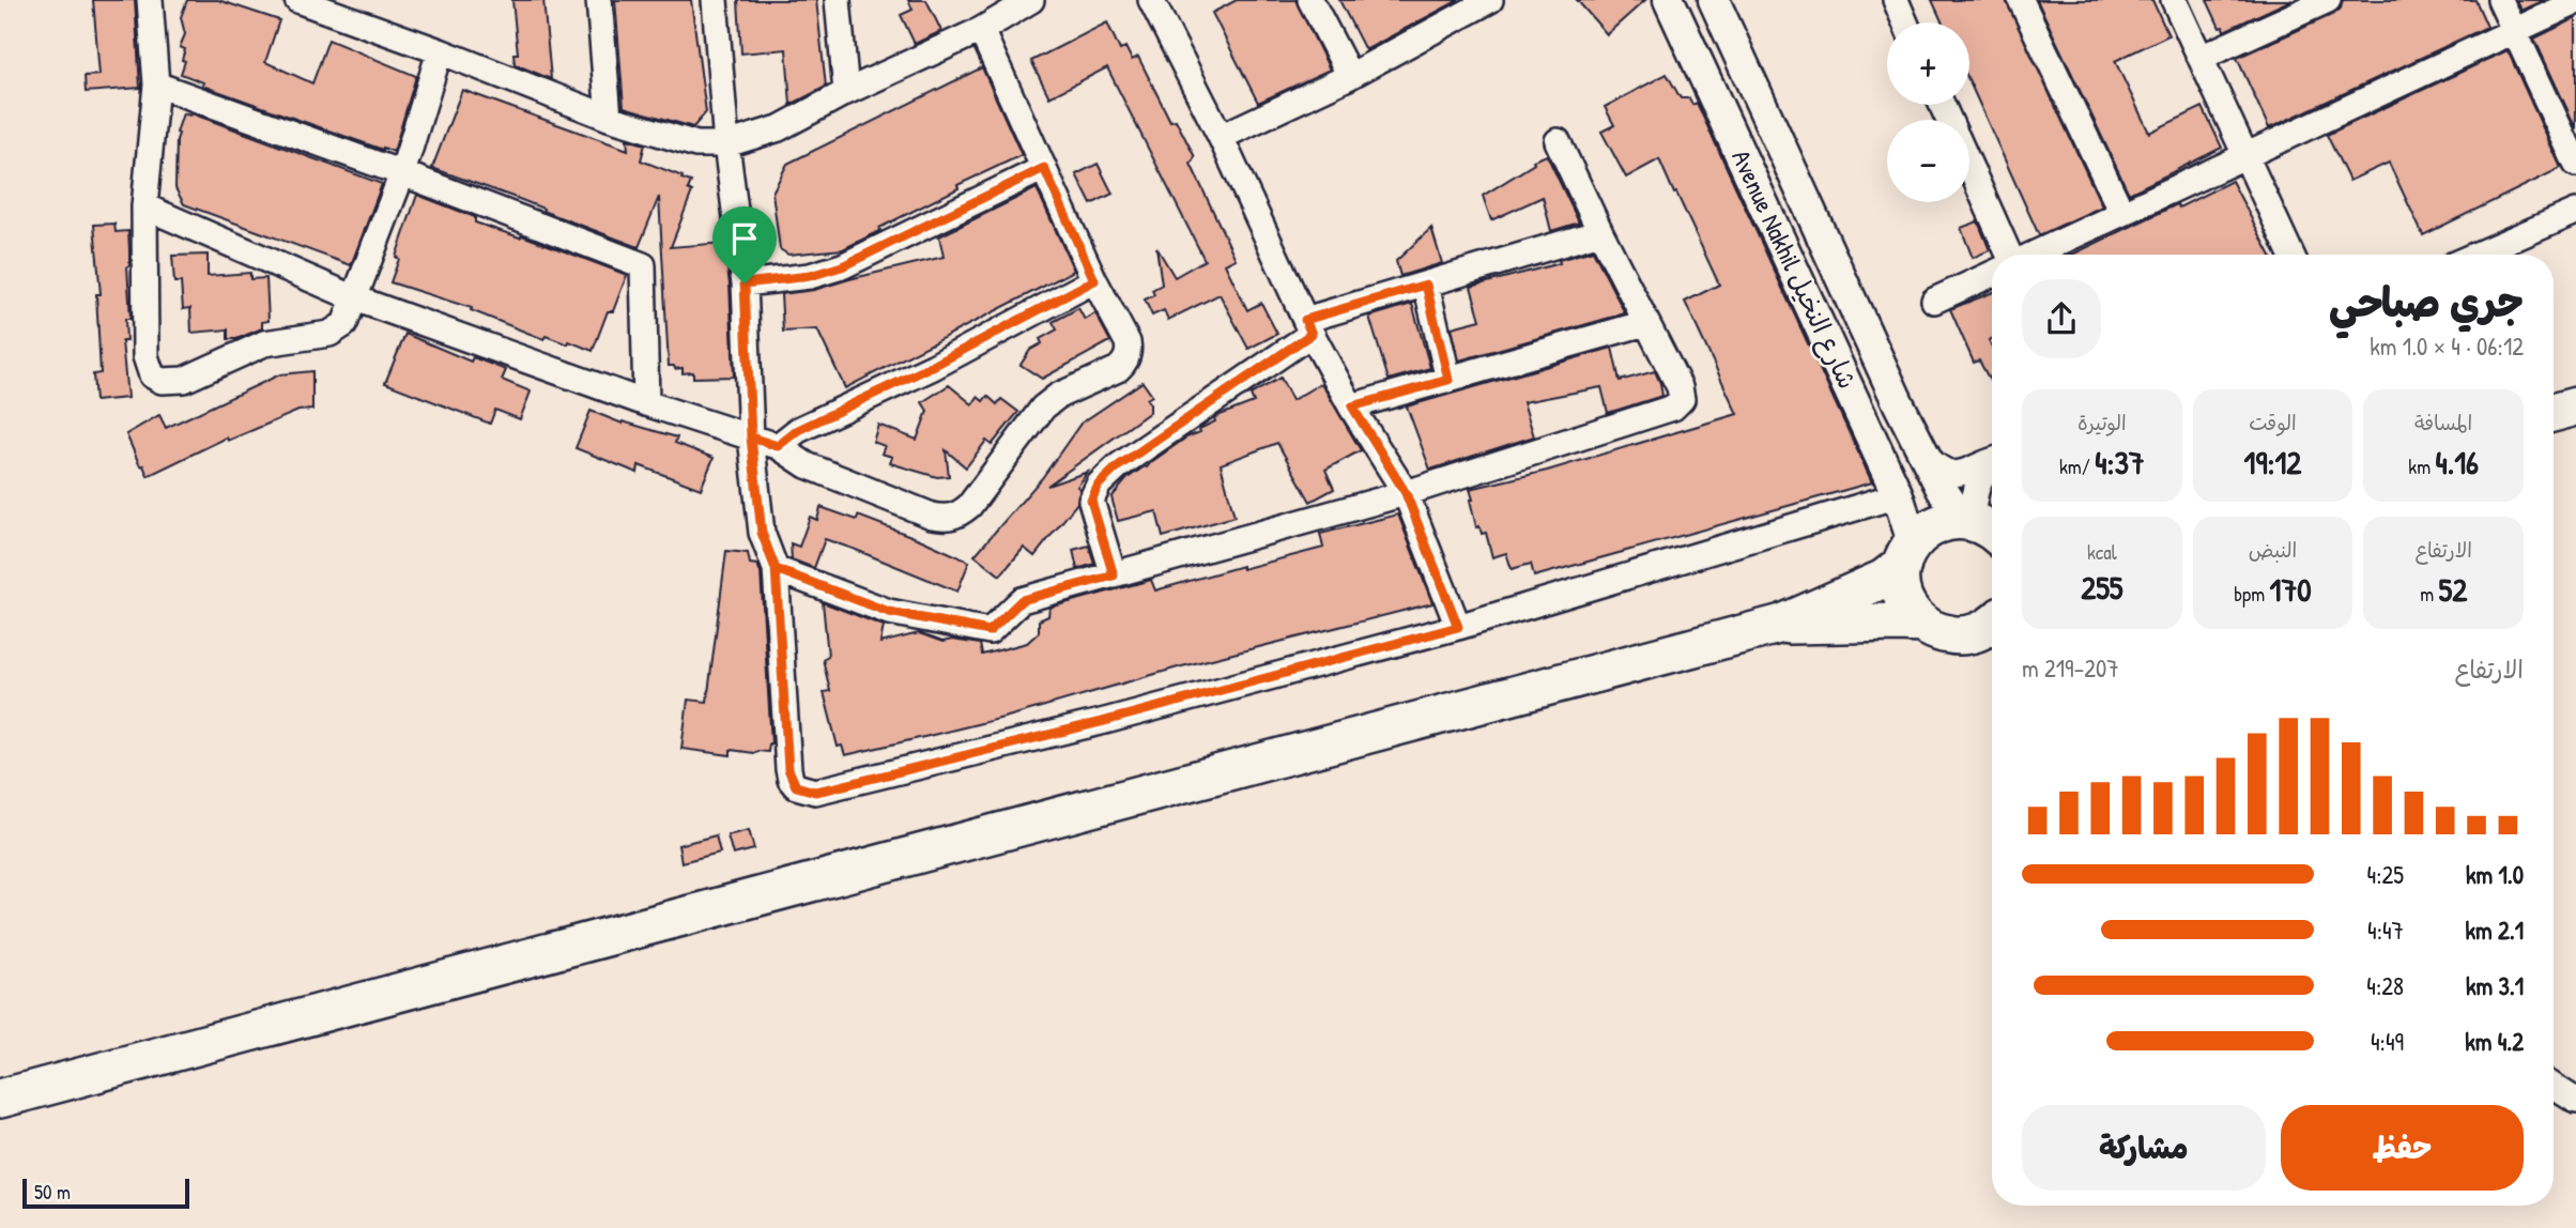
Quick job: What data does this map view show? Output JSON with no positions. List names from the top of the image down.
{
  "streets": {
    "street": ["Avenue Nakhil شارع النخيل"]
  },
  "scale_bar": "50 m",
  "page": {
    "map_buttons": ["+", "−"],
    "heading": ["جري صباحي", "06:12 · 4 × 1.0 km"],
    "stats": [
      ["المسافة", "4.16 km"],
      ["الوقت", "19:12"],
      ["الوتيرة", "4:37 /km"],
      ["الارتفاع", "52 m"],
      ["النبض", "170 bpm"],
      ["kcal", "255"]
    ],
    "chart": ["الارتفاع", "207–219 m"],
    "list": [
      {
        "name": "1.0 km",
        "note": "4:25"
      },
      {
        "name": "2.1 km",
        "note": "4:47"
      },
      {
        "name": "3.1 km",
        "note": "4:28"
      },
      {
        "name": "4.2 km",
        "note": "4:49"
      }
    ],
    "buttons": ["حفظ", "مشاركة"],
    "scale": "50 m"
  }
}
